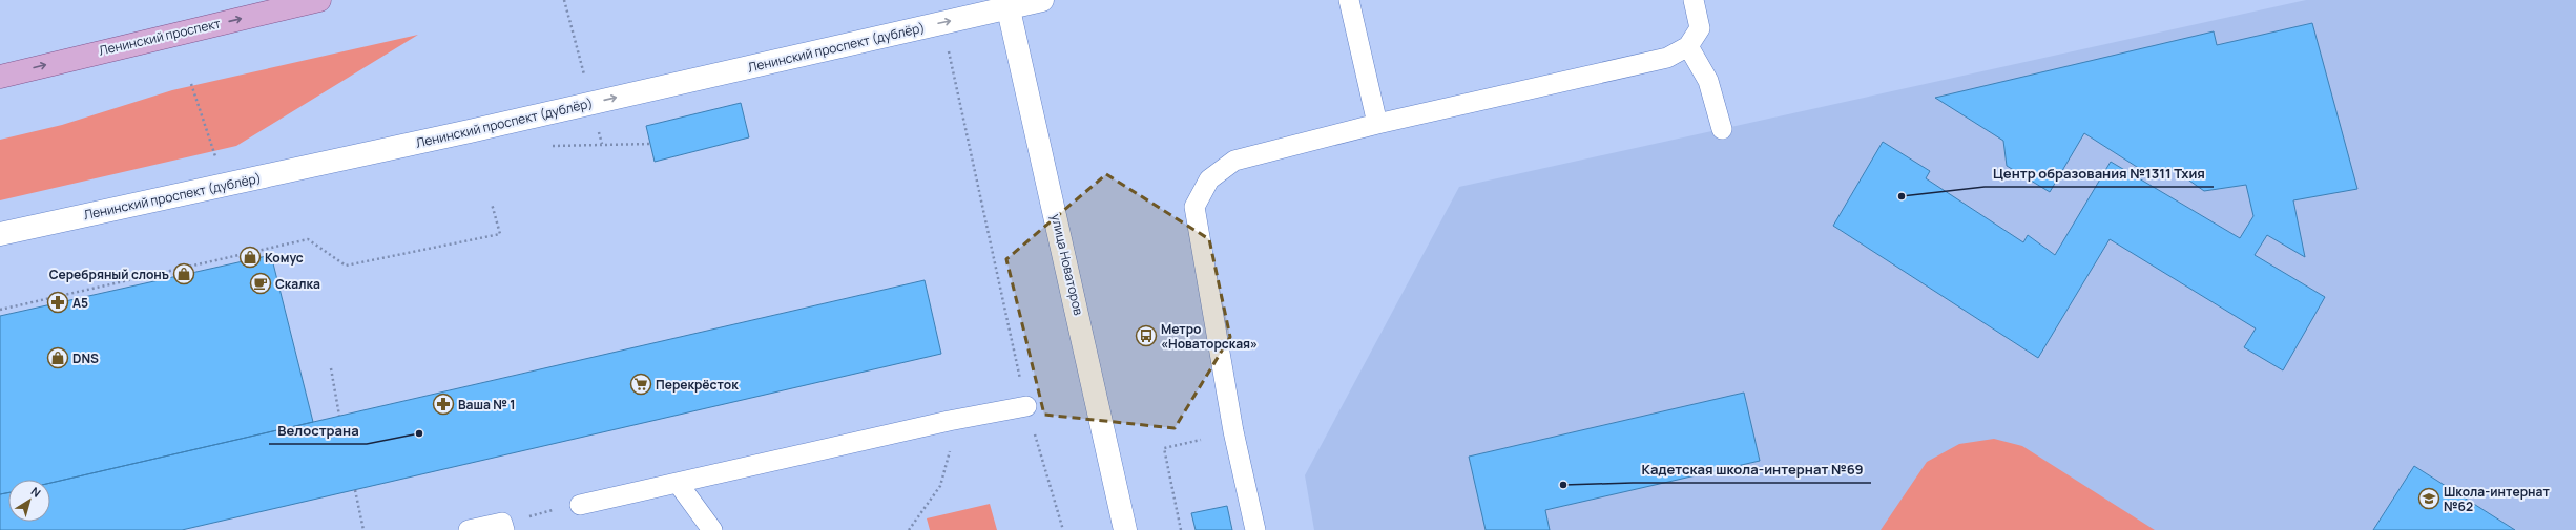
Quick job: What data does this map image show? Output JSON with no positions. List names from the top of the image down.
{
  "streets": {
    "main road": ["Ленинский проспект"],
    "street": ["Ленинский проспект (дублёр)", "улица Новаторов"]
  },
  "crossings": [
    ["Ленинский проспект (дублёр)", "улица Новаторов"]
  ],
  "one_way": ["Ленинский проспект", "Ленинский проспект (дублёр)"],
  "places": {
    "other": ["Центр образования №1311 Тхия", "Велострана", "Кадетская школа-интернат №69"],
    "shop": ["Комус", "Серебряный слонъ", "DNS"],
    "cafe": ["Скалка"],
    "pharmacy": ["А5", "Ваша № 1"],
    "bus stop": ["Метро «Новаторская»"],
    "supermarket": ["Перекрёсток"],
    "school or university": ["Школа-интернат №62"]
  },
  "north": "top right"
}
